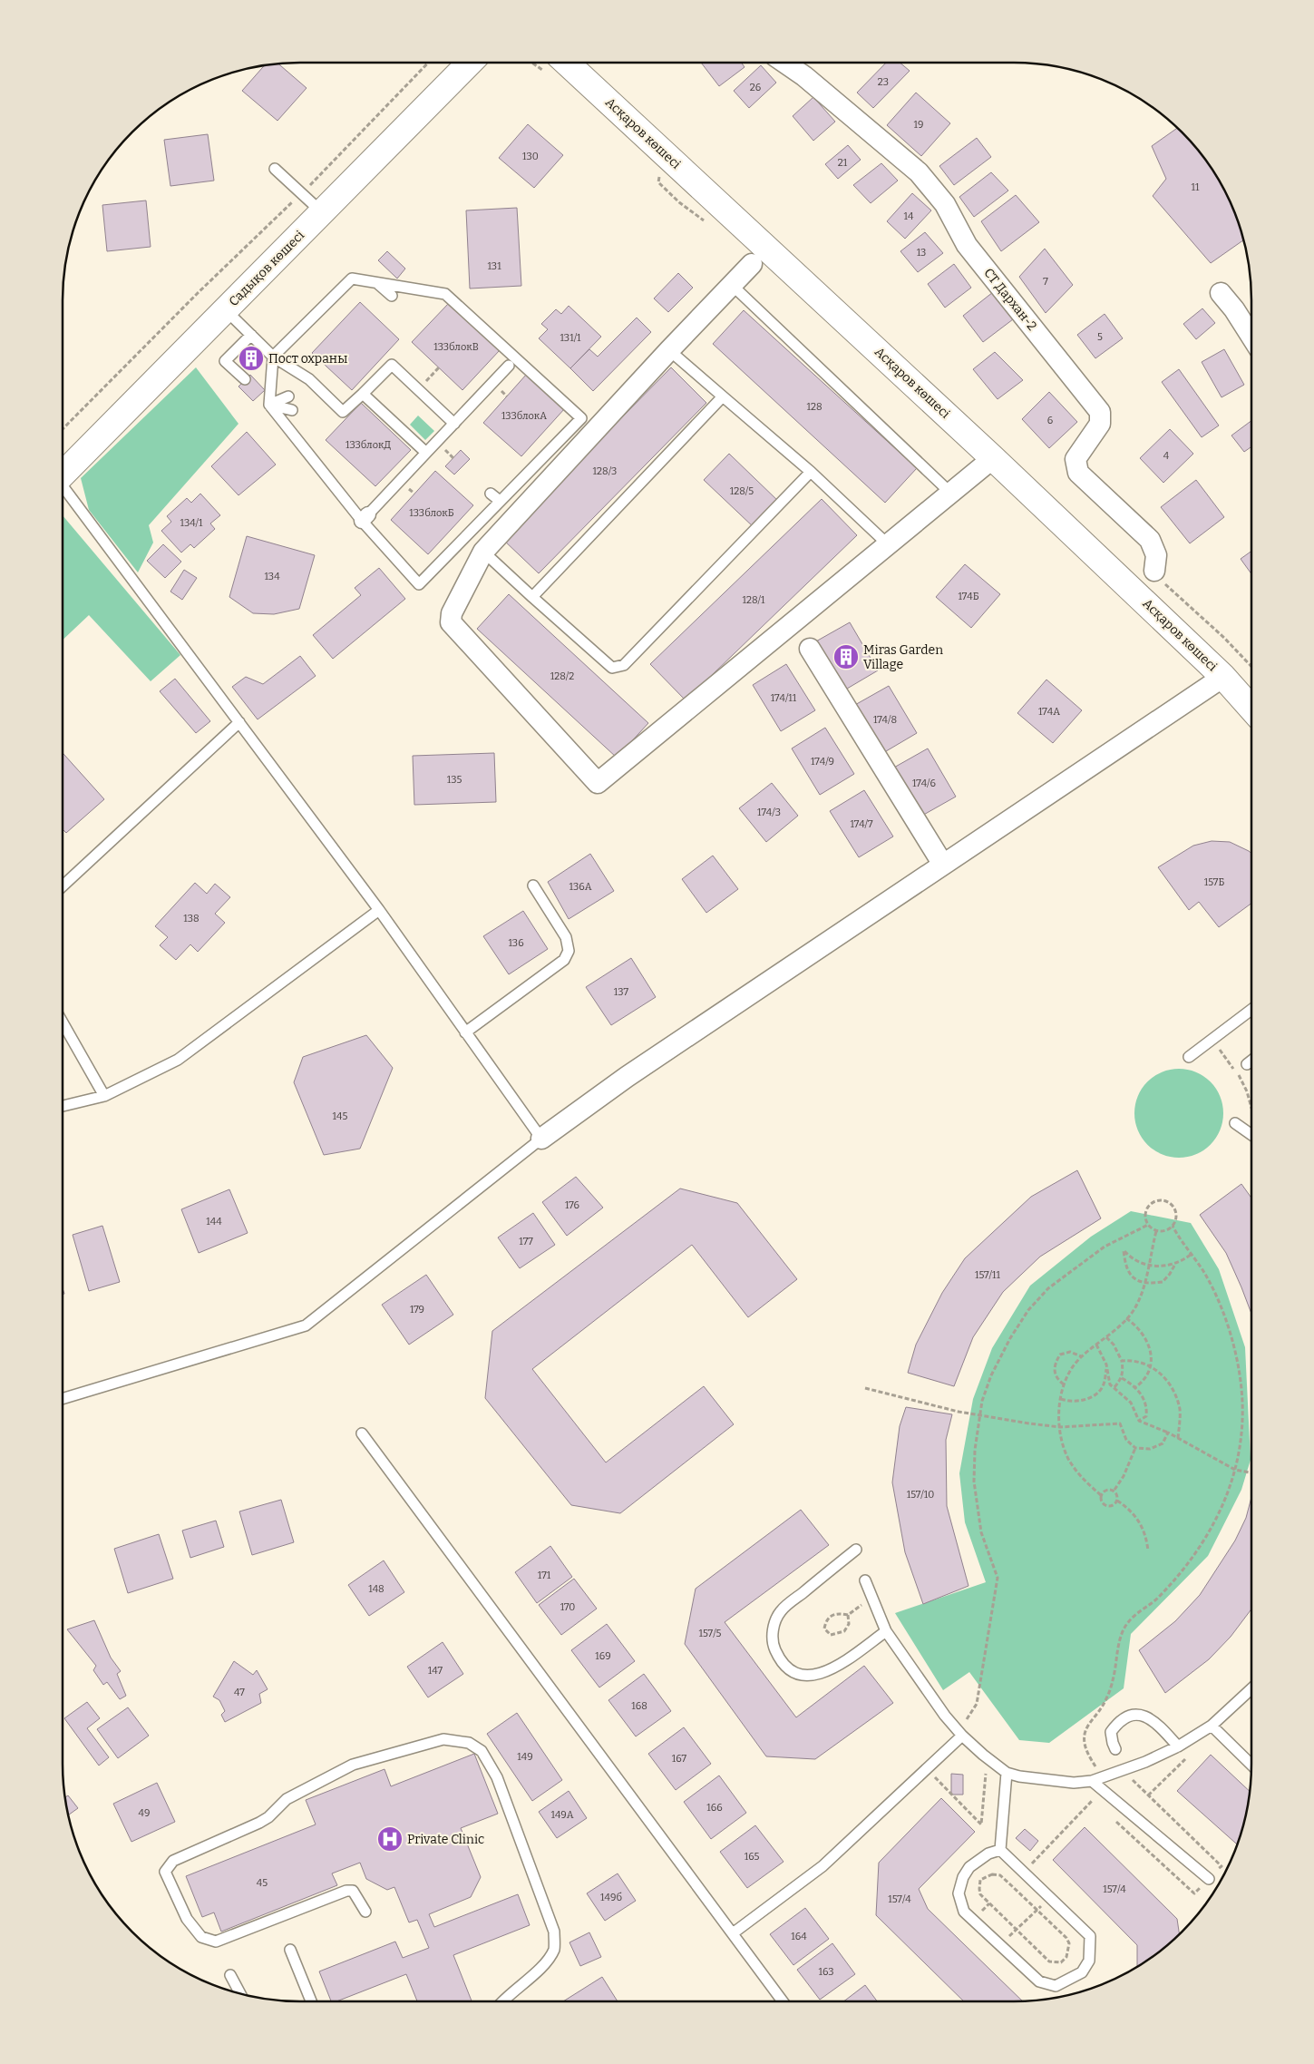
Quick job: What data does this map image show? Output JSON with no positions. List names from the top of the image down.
{
  "streets": {
    "street": ["Асқаров көшесі", "Садықов көшесі", "СТ Дархан-2"]
  },
  "places": {
    "building": ["Пост охраны", "Miras Garden Village"],
    "hospital": ["Private Clinic"]
  },
  "house_numbers": [
    "23",
    "26",
    "19",
    "130",
    "21",
    "11",
    "14",
    "13",
    "131",
    "7",
    "5",
    "131/1",
    "133блокВ",
    "128",
    "133блокА",
    "6",
    "133блокД",
    "4",
    "128/3",
    "128/5",
    "133блокБ",
    "134/1",
    "134",
    "174Б",
    "128/1",
    "128/2",
    "174/11",
    "174А",
    "174/8",
    "174/9",
    "135",
    "174/6",
    "174/3",
    "174/7",
    "157Б",
    "136А",
    "138",
    "136",
    "137",
    "145",
    "176",
    "144",
    "177",
    "157/11",
    "179",
    "157/10",
    "171",
    "148",
    "170",
    "157/5",
    "169",
    "147",
    "47",
    "168",
    "149",
    "167",
    "166",
    "49",
    "149А",
    "165",
    "45",
    "157/4",
    "149б",
    "157/4",
    "164",
    "163"
  ]
}
